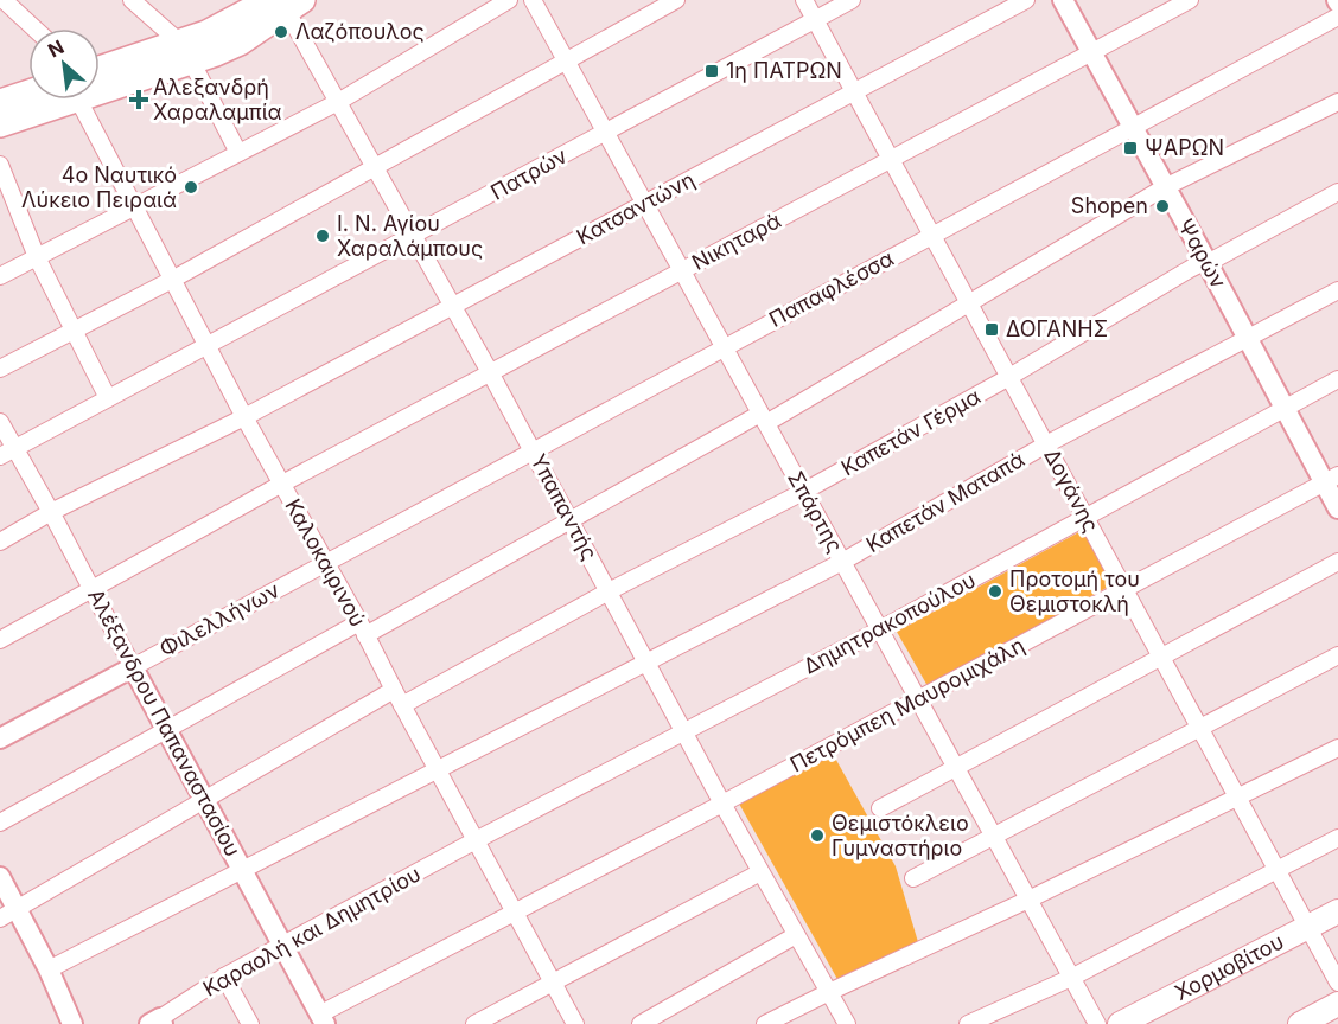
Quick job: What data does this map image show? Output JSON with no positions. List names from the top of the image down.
{
  "streets": {
    "main road": ["Χορμοβίτου"],
    "street": [
      "Πατρών",
      "Κατσαντώνη",
      "Νικηταρά",
      "Ψαρών",
      "Παπαφλέσσα",
      "Καπετάν Γέρμα",
      "Δογάνης",
      "Καπετάν Ματαπά",
      "Υπαπαντής",
      "Σπάρτης",
      "Καλοκαιρινού",
      "Φιλελλήνων",
      "Δημητρακοπούλου",
      "Πετρόμπεη Μαυρομιχάλη",
      "Αλέξανδρου Παπαναστασίου",
      "Καραολή και Δημητρίου"
    ]
  },
  "crossings": [
    ["Πατρών", "Δογάνης"],
    ["Πατρών", "Υπαπαντής"],
    ["Πατρών", "Σπάρτης"],
    ["Πατρών", "Καλοκαιρινού"],
    ["Πατρών", "Αλέξανδρου Παπαναστασίου"],
    ["Κατσαντώνη", "Δογάνης"],
    ["Κατσαντώνη", "Υπαπαντής"],
    ["Κατσαντώνη", "Σπάρτης"],
    ["Κατσαντώνη", "Καλοκαιρινού"],
    ["Κατσαντώνη", "Αλέξανδρου Παπαναστασίου"],
    ["Νικηταρά", "Ψαρών"],
    ["Νικηταρά", "Δογάνης"],
    ["Νικηταρά", "Υπαπαντής"],
    ["Νικηταρά", "Σπάρτης"],
    ["Νικηταρά", "Καλοκαιρινού"],
    ["Νικηταρά", "Αλέξανδρου Παπαναστασίου"],
    ["Ψαρών", "Παπαφλέσσα"],
    ["Ψαρών", "Καπετάν Γέρμα"],
    ["Ψαρών", "Καπετάν Ματαπά"],
    ["Ψαρών", "Δημητρακοπούλου"],
    ["Ψαρών", "Πετρόμπεη Μαυρομιχάλη"],
    ["Παπαφλέσσα", "Δογάνης"],
    ["Παπαφλέσσα", "Υπαπαντής"],
    ["Παπαφλέσσα", "Σπάρτης"],
    ["Παπαφλέσσα", "Καλοκαιρινού"],
    ["Παπαφλέσσα", "Φιλελλήνων"],
    ["Καπετάν Γέρμα", "Δογάνης"],
    ["Καπετάν Γέρμα", "Υπαπαντής"],
    ["Καπετάν Γέρμα", "Σπάρτης"],
    ["Καπετάν Γέρμα", "Καλοκαιρινού"],
    ["Δογάνης", "Καπετάν Ματαπά"],
    ["Δογάνης", "Δημητρακοπούλου"],
    ["Δογάνης", "Πετρόμπεη Μαυρομιχάλη"],
    ["Δογάνης", "Χορμοβίτου"],
    ["Καπετάν Ματαπά", "Υπαπαντής"],
    ["Καπετάν Ματαπά", "Σπάρτης"],
    ["Καπετάν Ματαπά", "Καλοκαιρινού"],
    ["Καπετάν Ματαπά", "Αλέξανδρου Παπαναστασίου"],
    ["Υπαπαντής", "Δημητρακοπούλου"],
    ["Υπαπαντής", "Πετρόμπεη Μαυρομιχάλη"],
    ["Σπάρτης", "Δημητρακοπούλου"],
    ["Σπάρτης", "Πετρόμπεη Μαυρομιχάλη"],
    ["Καλοκαιρινού", "Φιλελλήνων"],
    ["Καλοκαιρινού", "Δημητρακοπούλου"],
    ["Καλοκαιρινού", "Πετρόμπεη Μαυρομιχάλη"],
    ["Καλοκαιρινού", "Καραολή και Δημητρίου"],
    ["Φιλελλήνων", "Αλέξανδρου Παπαναστασίου"],
    ["Δημητρακοπούλου", "Καραολή και Δημητρίου"],
    ["Πετρόμπεη Μαυρομιχάλη", "Αλέξανδρου Παπαναστασίου"],
    ["Αλέξανδρου Παπαναστασίου", "Καραολή και Δημητρίου"]
  ],
  "places": {
    "other": [
      "Λαζόπουλος",
      "4ο Ναυτικό Λύκειο Πειραιά",
      "Shopen",
      "Ι. Ν. Αγίου Χαραλάμπους",
      "Προτομή του Θεμιστοκλή",
      "Θεμιστόκλειο Γυμναστήριο"
    ],
    "transit": ["1η ΠΑΤΡΩΝ", "ΨΑΡΩΝ", "ΔΟΓΑΝΗΣ"],
    "health": ["Αλεξανδρή Χαραλαμπία"]
  },
  "north": "top left"
}
